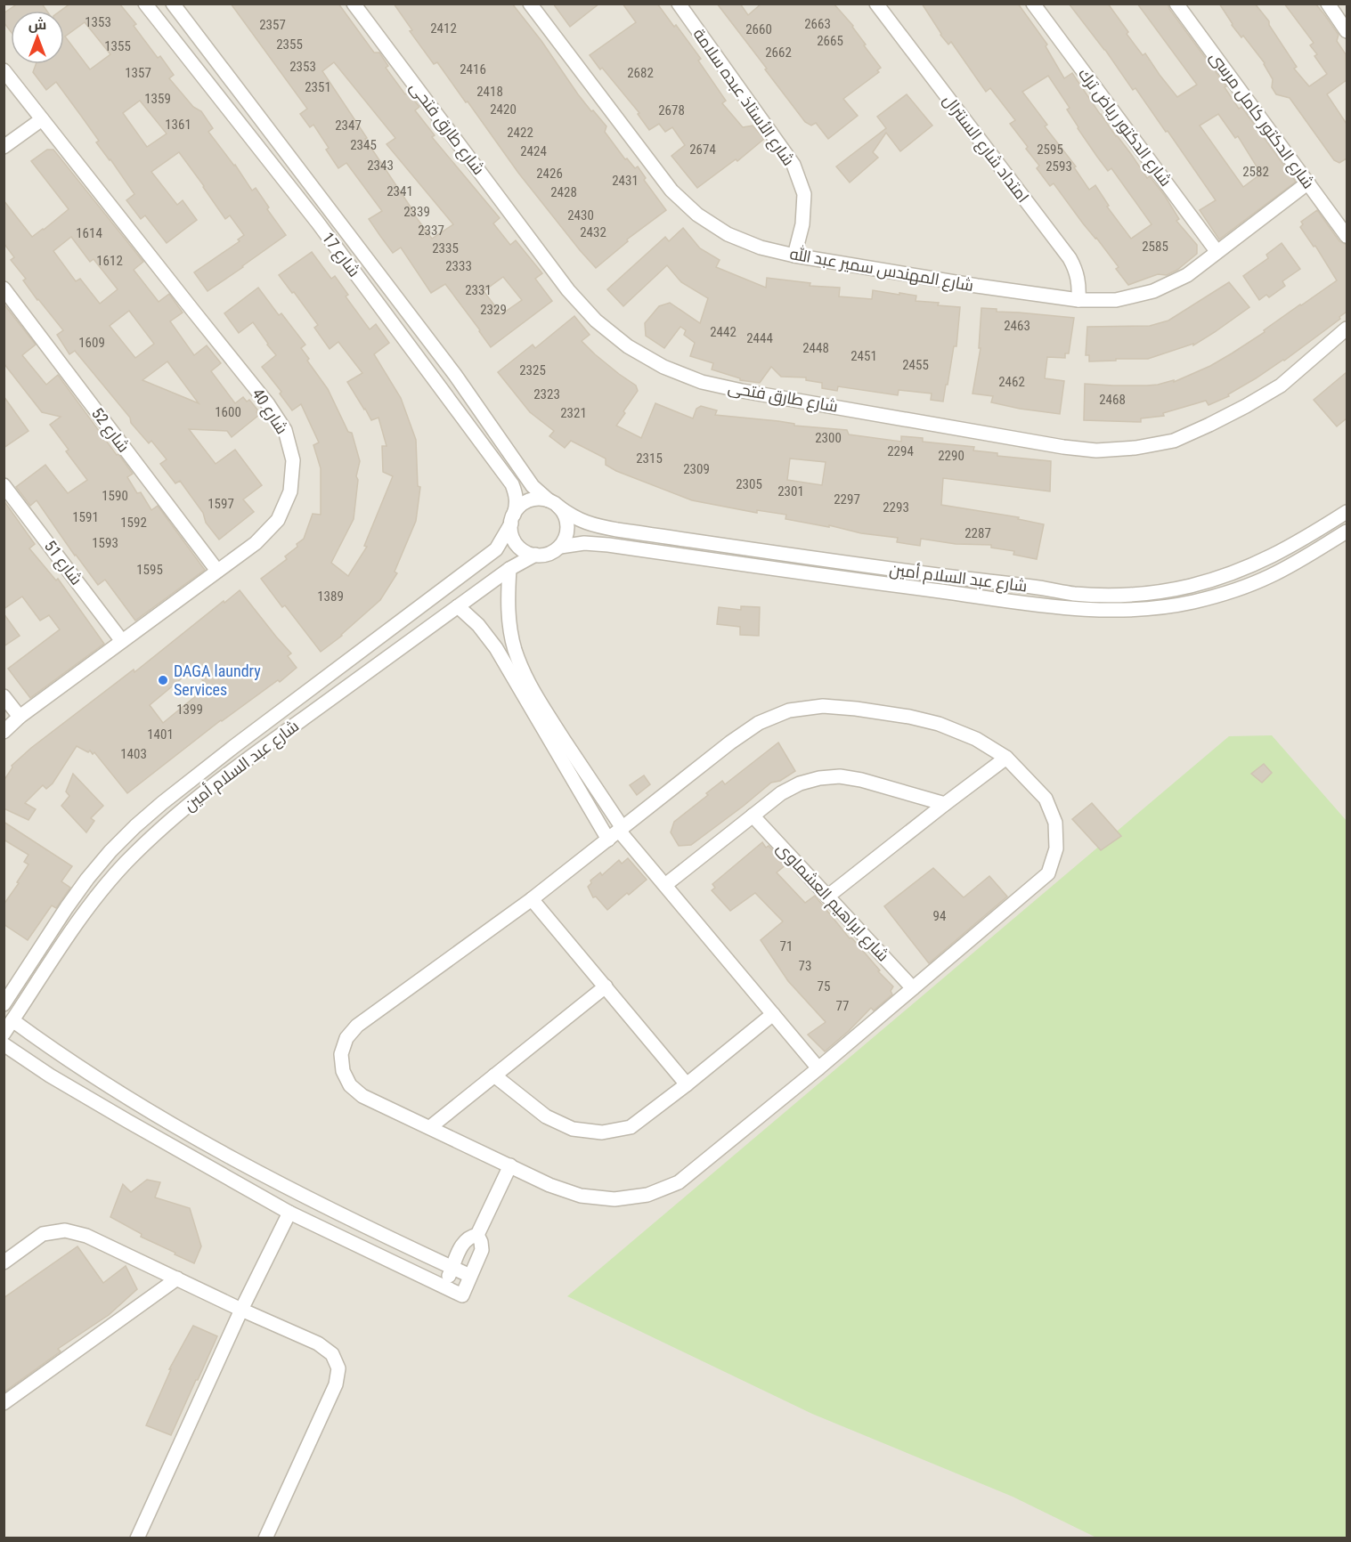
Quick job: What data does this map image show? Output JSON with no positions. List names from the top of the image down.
{
  "streets": {
    "street": [
      "شارع الأستاذ عبده سلامة",
      "شارع الدكتور كامل مرسى",
      "شارع الدكتور رياض ترك",
      "شارع طارق فتحى",
      "امتداد شارع السنترال",
      "شارع 17",
      "شارع المهندس سمير عبد الله",
      "شارع 40",
      "شارع 52",
      "شارع 51",
      "شارع عبد السلام أمين",
      "شارع ابراهيم العشماوى"
    ]
  },
  "crossings": [
    ["شارع الأستاذ عبده سلامة", "شارع المهندس سمير عبد الله"],
    ["شارع الدكتور كامل مرسى", "شارع المهندس سمير عبد الله"],
    ["شارع الدكتور رياض ترك", "شارع المهندس سمير عبد الله"],
    ["امتداد شارع السنترال", "شارع المهندس سمير عبد الله"],
    ["شارع 17", "شارع عبد السلام أمين"],
    ["شارع 40", "شارع 52"],
    ["شارع 40", "شارع 51"]
  ],
  "places": ["DAGA laundry Services"],
  "house_numbers": [
    "1353",
    "2663",
    "2357",
    "2412",
    "2660",
    "2665",
    "2355",
    "1355",
    "2662",
    "2353",
    "2416",
    "1357",
    "2682",
    "2351",
    "2418",
    "1359",
    "2420",
    "2678",
    "1361",
    "2347",
    "2422",
    "2345",
    "2674",
    "2595",
    "2424",
    "2343",
    "2593",
    "2582",
    "2426",
    "2431",
    "2341",
    "2428",
    "2339",
    "2430",
    "2337",
    "2432",
    "1614",
    "2585",
    "2335",
    "1612",
    "2333",
    "2331",
    "2329",
    "2463",
    "2442",
    "2444",
    "1609",
    "2448",
    "2451",
    "2455",
    "2325",
    "2462",
    "2323",
    "2468",
    "1600",
    "2321",
    "2300",
    "2294",
    "2290",
    "2315",
    "2309",
    "2305",
    "2301",
    "1590",
    "2297",
    "1597",
    "2293",
    "1591",
    "1592",
    "2287",
    "1593",
    "1595",
    "1389",
    "1399",
    "1401",
    "1403",
    "94",
    "71",
    "73",
    "75",
    "77"
  ],
  "north": "top"
}
